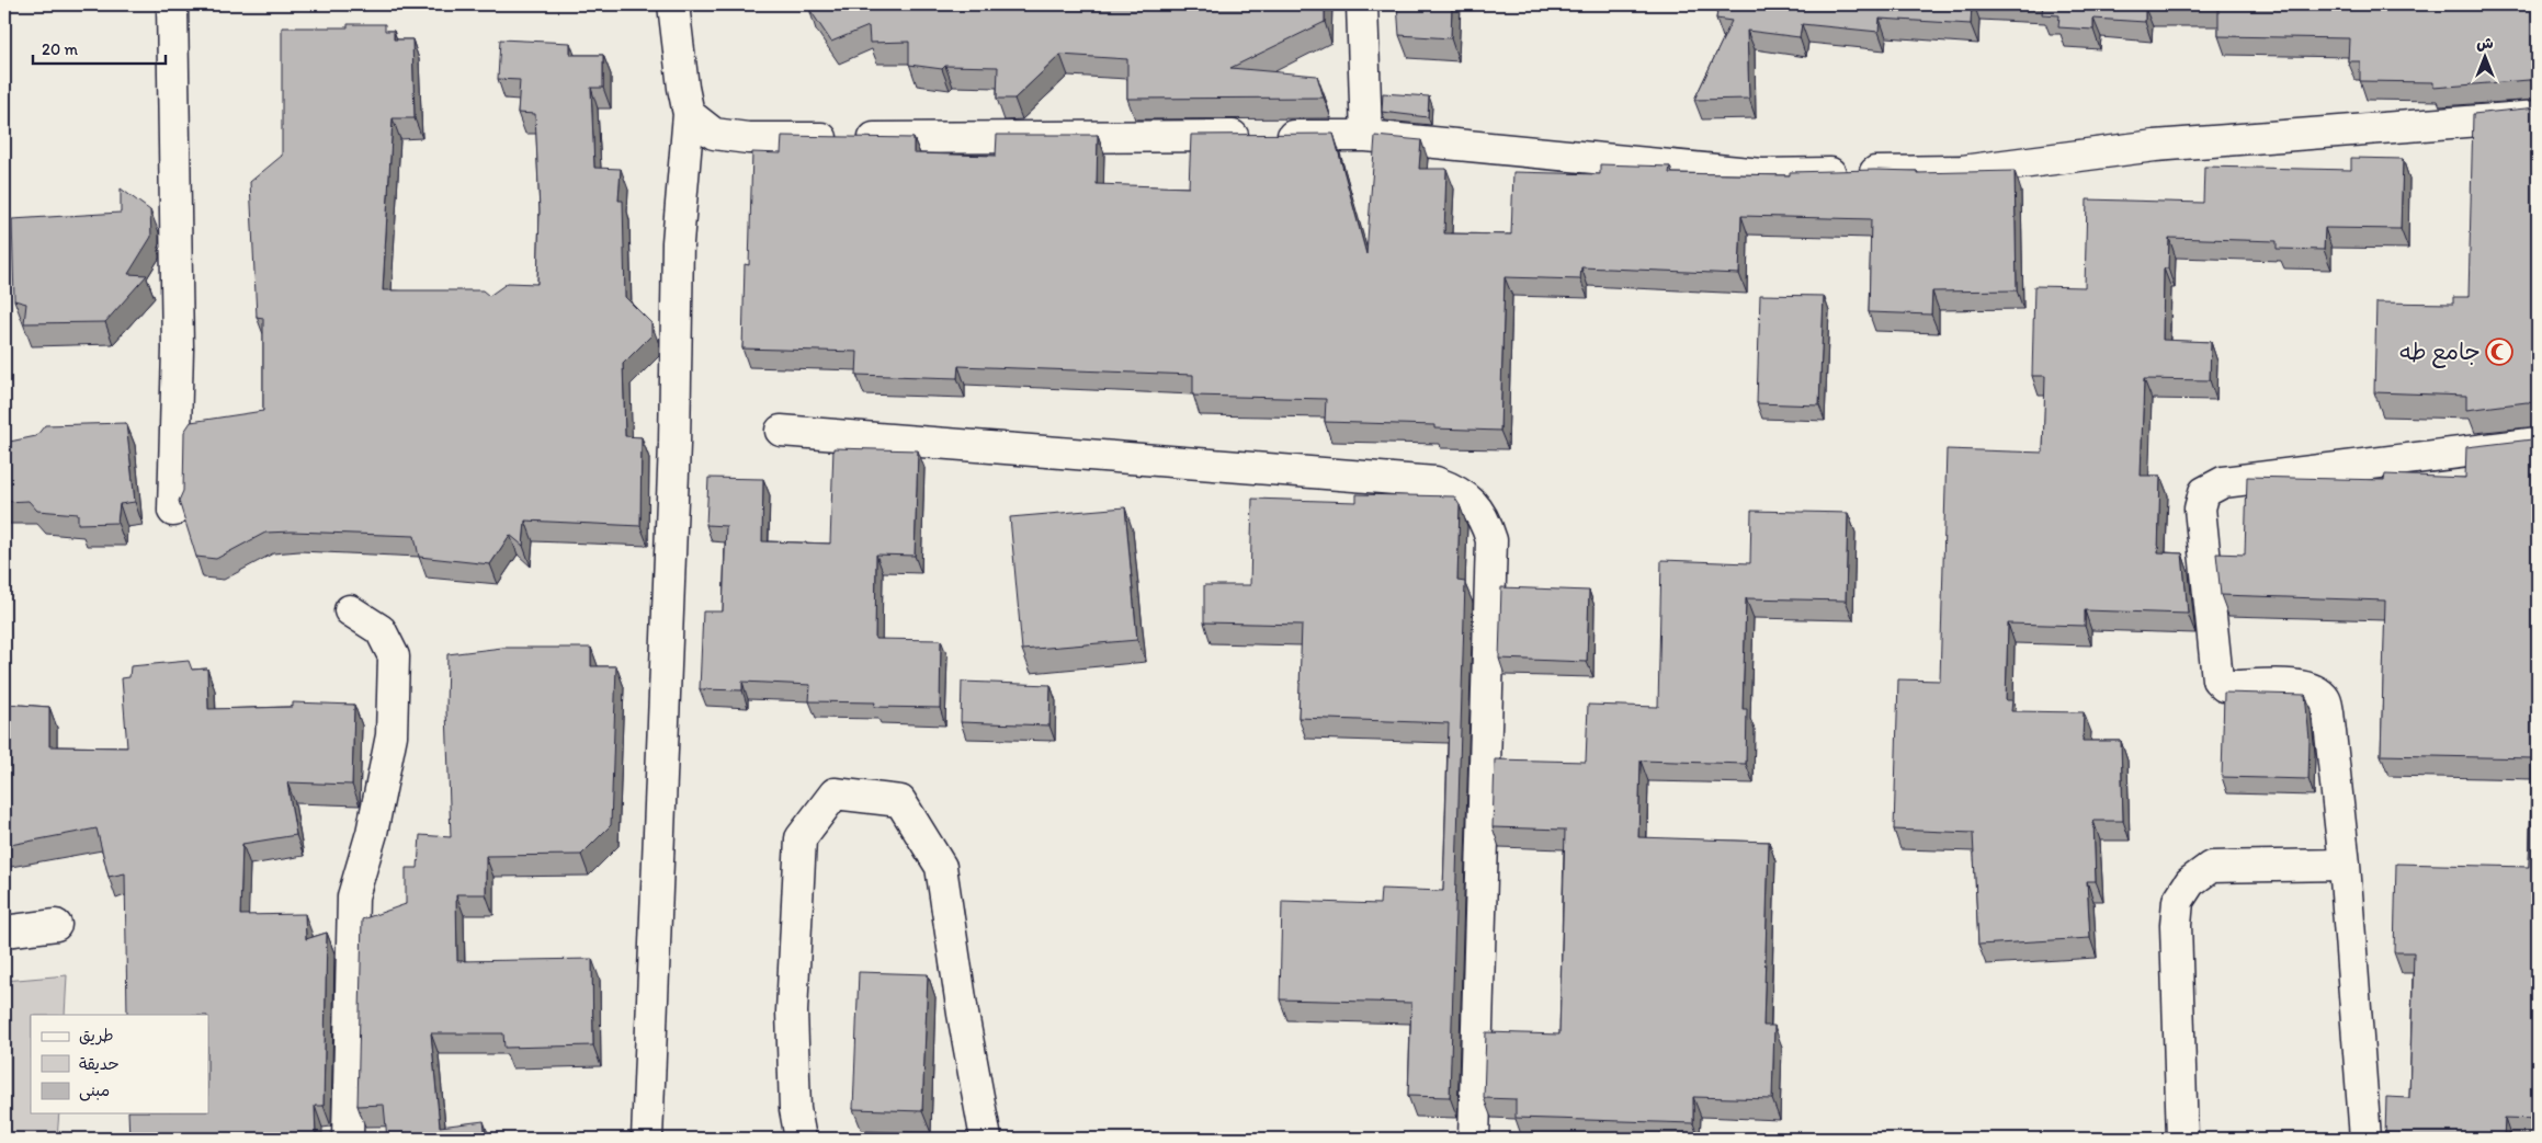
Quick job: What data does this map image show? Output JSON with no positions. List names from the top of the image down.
{
  "places": {
    "mosque": ["جامع طه"]
  },
  "legend": ["طريق", "حديقة", "مبنى"],
  "scale_bar": "20 m",
  "north": "top"
}
